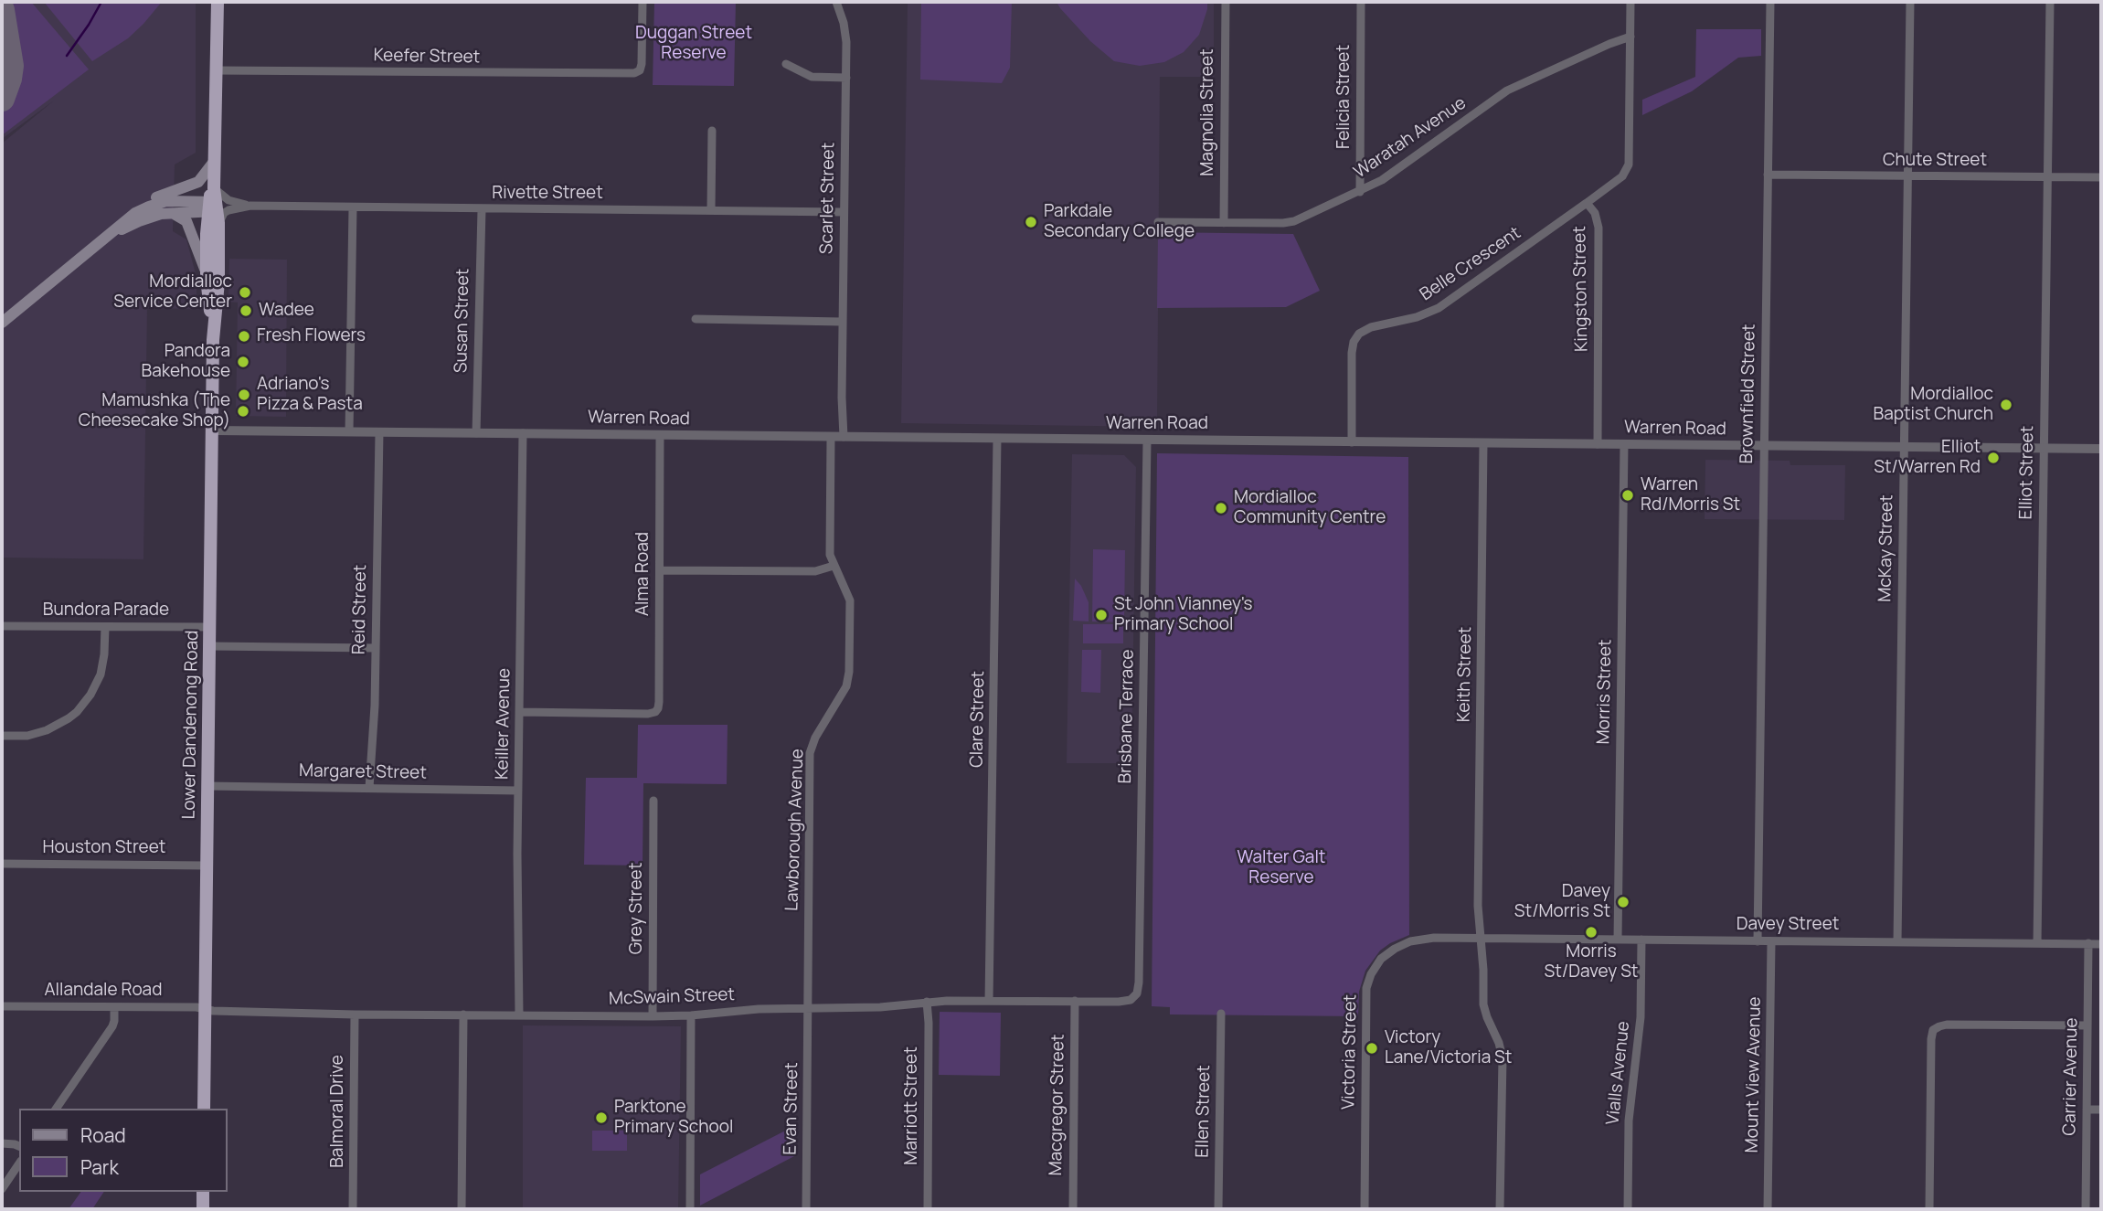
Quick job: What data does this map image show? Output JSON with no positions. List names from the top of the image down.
{
  "streets": {
    "highway": ["Lower Dandenong Road"],
    "street": [
      "Keefer Street",
      "Felicia Street",
      "Magnolia Street",
      "Waratah Avenue",
      "Chute Street",
      "Rivette Street",
      "Scarlet Street",
      "Belle Crescent",
      "Kingston Street",
      "Susan Street",
      "Brownfield Street",
      "Warren Road",
      "Elliot Street",
      "McKay Street",
      "Alma Road",
      "Reid Street",
      "Bundora Parade",
      "Keith Street",
      "Morris Street",
      "Brisbane Terrace",
      "Clare Street",
      "Keiller Avenue",
      "Margaret Street",
      "Lawborough Avenue",
      "Houston Street",
      "Grey Street",
      "Davey Street",
      "Allandale Road",
      "McSwain Street",
      "Victoria Street",
      "Vialls Avenue",
      "Mount View Avenue",
      "Carrier Avenue",
      "Macgregor Street",
      "Marriott Street",
      "Evan Street",
      "Balmoral Drive",
      "Ellen Street"
    ]
  },
  "crossings": [
    ["Keefer Street", "Lower Dandenong Road"],
    ["Felicia Street", "Waratah Avenue"],
    ["Magnolia Street", "Waratah Avenue"],
    ["Waratah Avenue", "Kingston Street"],
    ["Chute Street", "Brownfield Street"],
    ["Chute Street", "Elliot Street"],
    ["Chute Street", "McKay Street"],
    ["Rivette Street", "Scarlet Street"],
    ["Rivette Street", "Susan Street"],
    ["Rivette Street", "Lower Dandenong Road"],
    ["Scarlet Street", "Warren Road"],
    ["Scarlet Street", "Lawborough Avenue"],
    ["Belle Crescent", "Kingston Street"],
    ["Belle Crescent", "Warren Road"],
    ["Kingston Street", "Warren Road"],
    ["Susan Street", "Warren Road"],
    ["Brownfield Street", "Warren Road"],
    ["Brownfield Street", "Davey Street"],
    ["Warren Road", "Elliot Street"],
    ["Warren Road", "McKay Street"],
    ["Warren Road", "Alma Road"],
    ["Warren Road", "Reid Street"],
    ["Warren Road", "Keith Street"],
    ["Warren Road", "Morris Street"],
    ["Warren Road", "Brisbane Terrace"],
    ["Warren Road", "Clare Street"],
    ["Warren Road", "Keiller Avenue"],
    ["Warren Road", "Lower Dandenong Road"],
    ["Warren Road", "Lawborough Avenue"],
    ["Elliot Street", "Davey Street"],
    ["McKay Street", "Davey Street"],
    ["Alma Road", "Keiller Avenue"],
    ["Reid Street", "Margaret Street"],
    ["Bundora Parade", "Lower Dandenong Road"],
    ["Keith Street", "Davey Street"],
    ["Keith Street", "Victoria Street"],
    ["Morris Street", "Davey Street"],
    ["Brisbane Terrace", "McSwain Street"],
    ["Clare Street", "McSwain Street"],
    ["Keiller Avenue", "Margaret Street"],
    ["Keiller Avenue", "McSwain Street"],
    ["Lower Dandenong Road", "Margaret Street"],
    ["Lower Dandenong Road", "Houston Street"],
    ["Lower Dandenong Road", "Allandale Road"],
    ["Lower Dandenong Road", "McSwain Street"],
    ["Lawborough Avenue", "McSwain Street"],
    ["Lawborough Avenue", "Evan Street"],
    ["Grey Street", "McSwain Street"],
    ["Davey Street", "Victoria Street"],
    ["Davey Street", "Vialls Avenue"],
    ["Davey Street", "Mount View Avenue"],
    ["Davey Street", "Carrier Avenue"],
    ["Allandale Road", "McSwain Street"],
    ["McSwain Street", "Macgregor Street"],
    ["McSwain Street", "Marriott Street"],
    ["McSwain Street", "Evan Street"],
    ["McSwain Street", "Balmoral Drive"]
  ],
  "parks": ["Duggan Street Reserve", "Walter Galt Reserve"],
  "places": [
    "Parkdale Secondary College",
    "Mordialloc Service Center",
    "Wadee",
    "Fresh Flowers",
    "Pandora Bakehouse",
    "Adriano's Pizza & Pasta",
    "Mordialloc Baptist Church",
    "Mamushka (The Cheesecake Shop)",
    "Elliot St/Warren Rd",
    "Warren Rd/Morris St",
    "Mordialloc Community Centre",
    "St John Vianney's Primary School",
    "Davey St/Morris St",
    "Morris St/Davey St",
    "Victory Lane/Victoria St",
    "Parktone Primary School"
  ],
  "legend": ["Road", "Park"]
}
